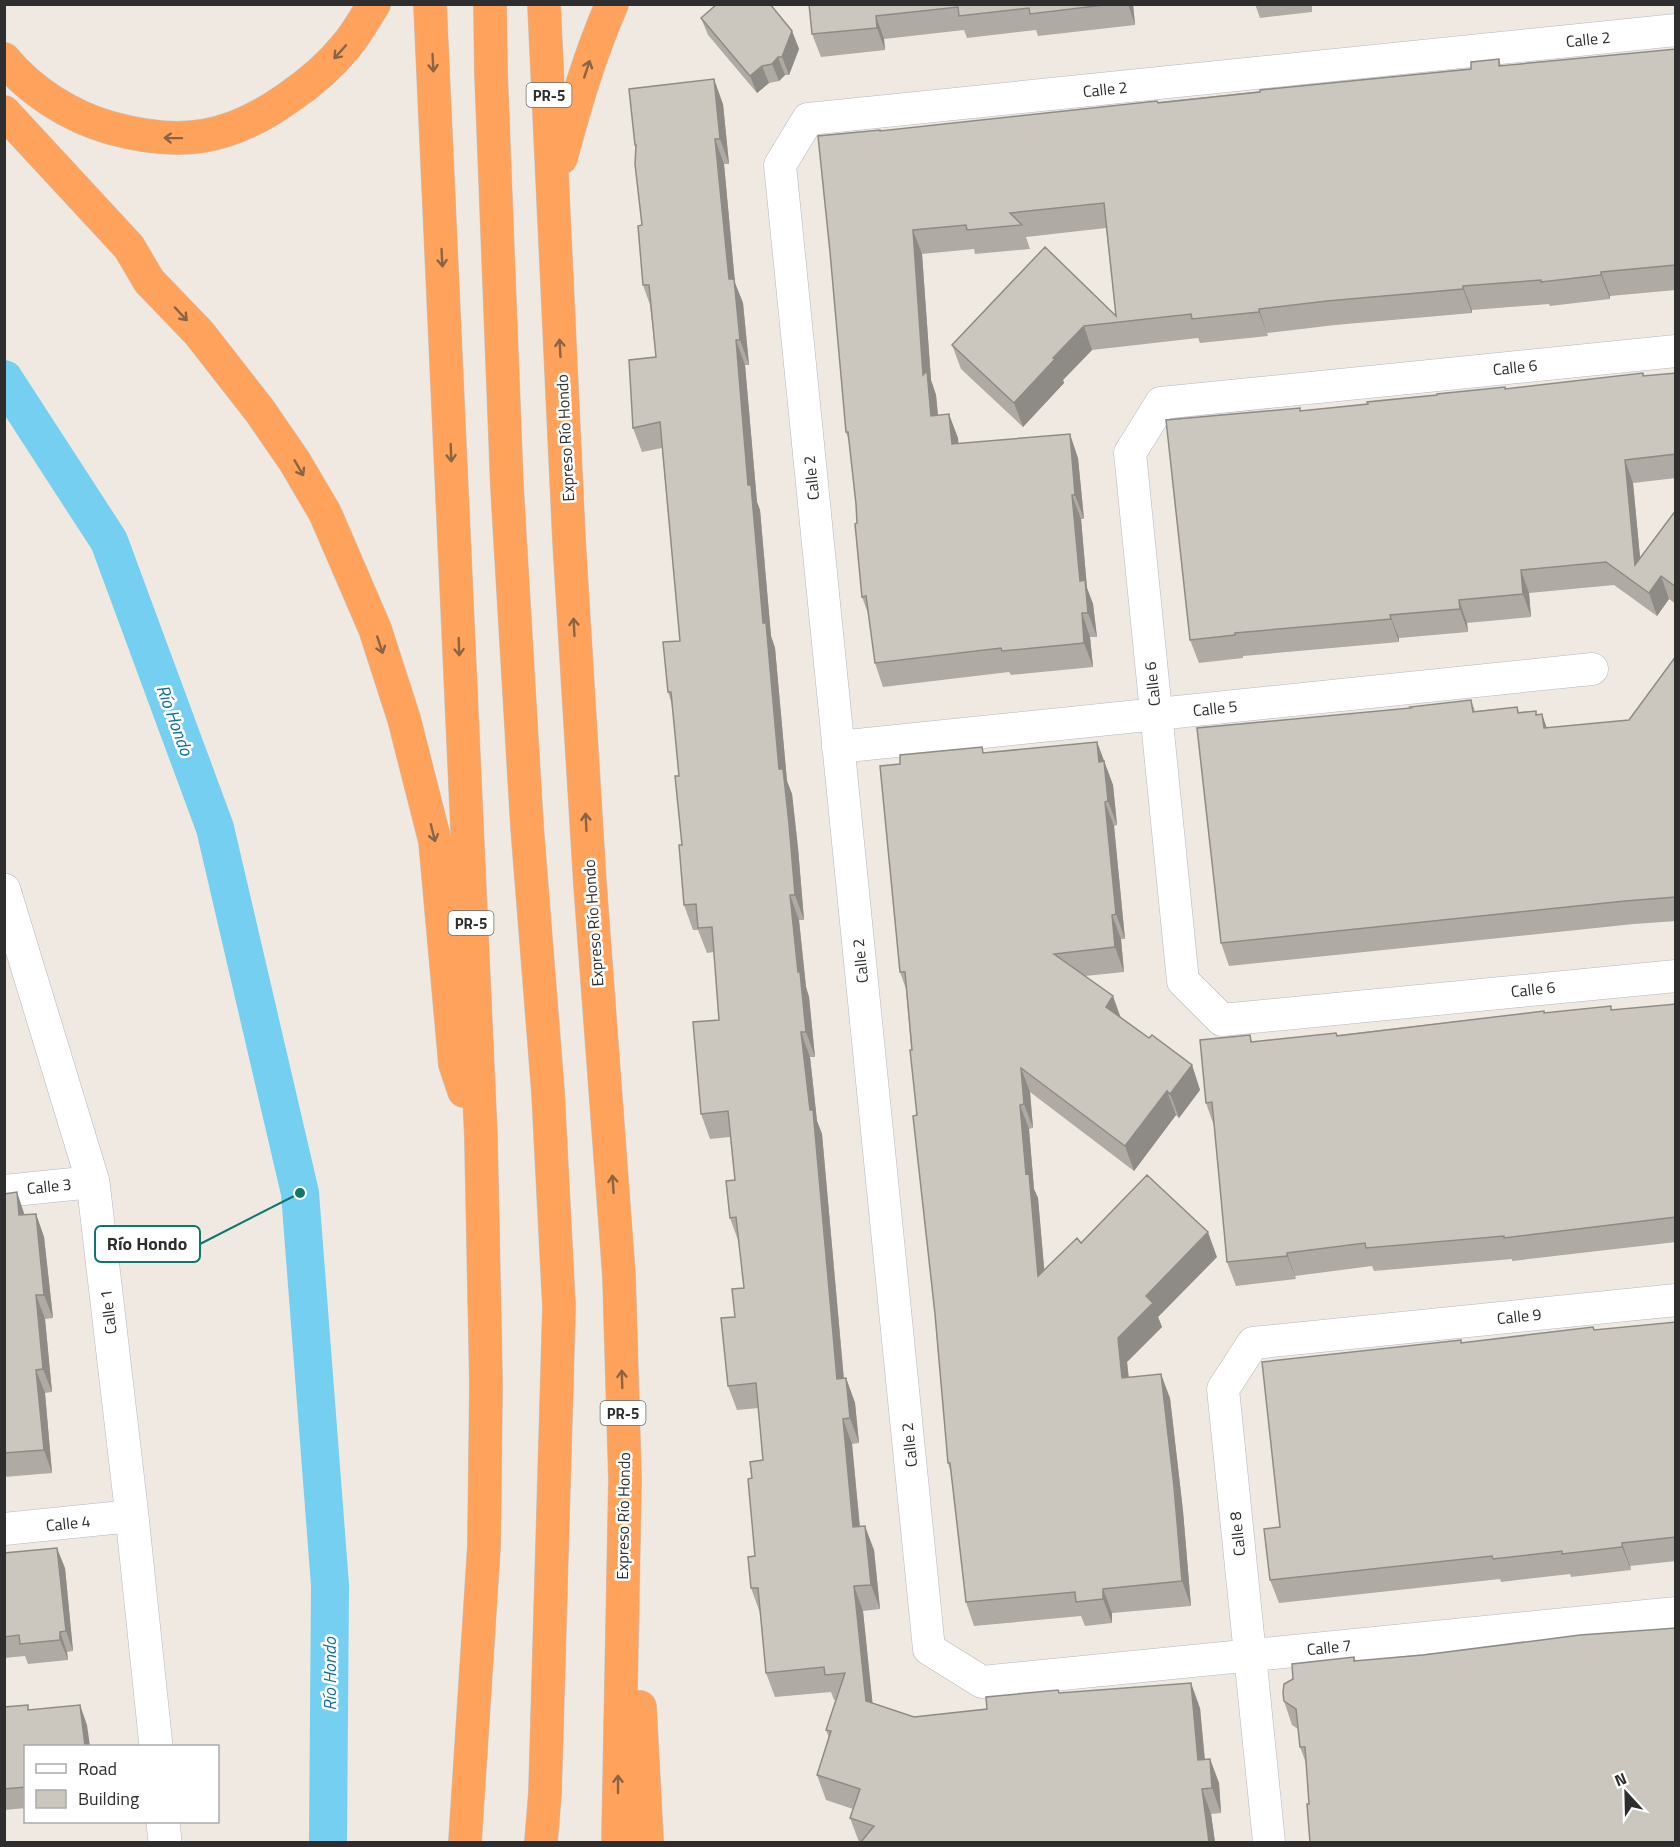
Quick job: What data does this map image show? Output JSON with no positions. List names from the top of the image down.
{
  "streets": {
    "highway": ["PR-5", "Expreso Río Hondo"],
    "street": [
      "Calle 2",
      "Calle 6",
      "Calle 5",
      "Calle 3",
      "Calle 1",
      "Calle 9",
      "Calle 4",
      "Calle 8",
      "Calle 7"
    ]
  },
  "crossings": [
    ["Calle 2", "Calle 5"],
    ["Calle 2", "Calle 7"],
    ["Calle 6", "Calle 5"],
    ["Calle 3", "Calle 1"],
    ["Calle 1", "Calle 4"],
    ["Calle 9", "Calle 8"],
    ["Calle 8", "Calle 7"]
  ],
  "water": ["Río Hondo"],
  "places": ["Río Hondo"],
  "legend": ["Road", "Building"],
  "north": "top"
}
